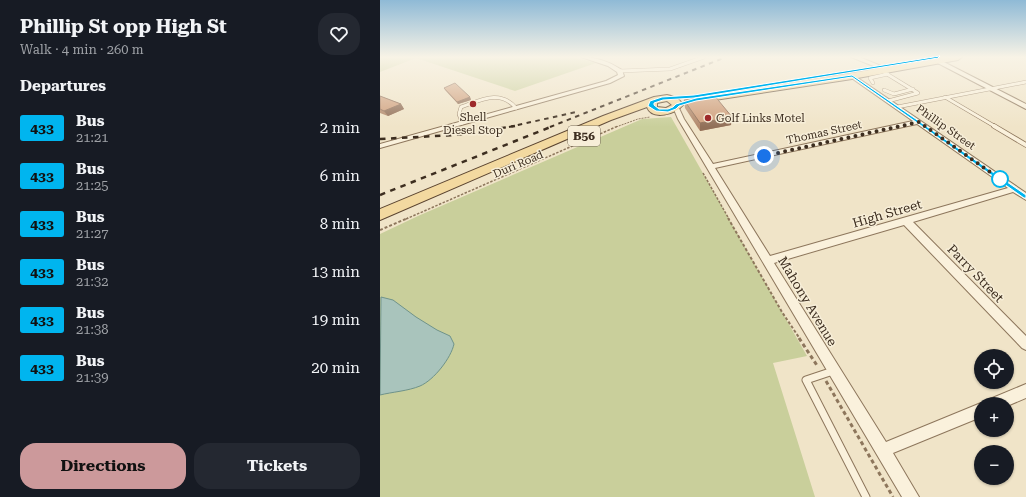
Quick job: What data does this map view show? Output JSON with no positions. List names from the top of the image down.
{
  "streets": {
    "main road": ["B56", "Duri Road"],
    "street": [
      "Phillip Street",
      "Thomas Street",
      "High Street",
      "Parry Street",
      "Mahony Avenue"
    ]
  },
  "crossings": [
    ["Phillip Street", "Thomas Street"],
    ["Phillip Street", "High Street"],
    ["Thomas Street", "Mahony Avenue"],
    ["B56", "Duri Road"],
    ["B56", "Mahony Avenue"],
    ["High Street", "Parry Street"],
    ["High Street", "Mahony Avenue"]
  ],
  "places": ["Shell Diesel Stop", "Golf Links Motel"],
  "lines": ["bus line 433"],
  "page": {
    "heading": [
      ["Phillip St opp High St", "Walk · 4 min · 260 m"],
      "Departures"
    ],
    "list": [
      {
        "mark": "433",
        "name": "Bus",
        "note": "21:21",
        "value": "2 min"
      },
      {
        "mark": "433",
        "name": "Bus",
        "note": "21:25",
        "value": "6 min"
      },
      {
        "mark": "433",
        "name": "Bus",
        "note": "21:27",
        "value": "8 min"
      },
      {
        "mark": "433",
        "name": "Bus",
        "note": "21:32",
        "value": "13 min"
      },
      {
        "mark": "433",
        "name": "Bus",
        "note": "21:38",
        "value": "19 min"
      },
      {
        "mark": "433",
        "name": "Bus",
        "note": "21:39",
        "value": "20 min"
      }
    ],
    "map_buttons": ["+", "−"],
    "buttons": ["Directions", "Tickets"]
  }
}
